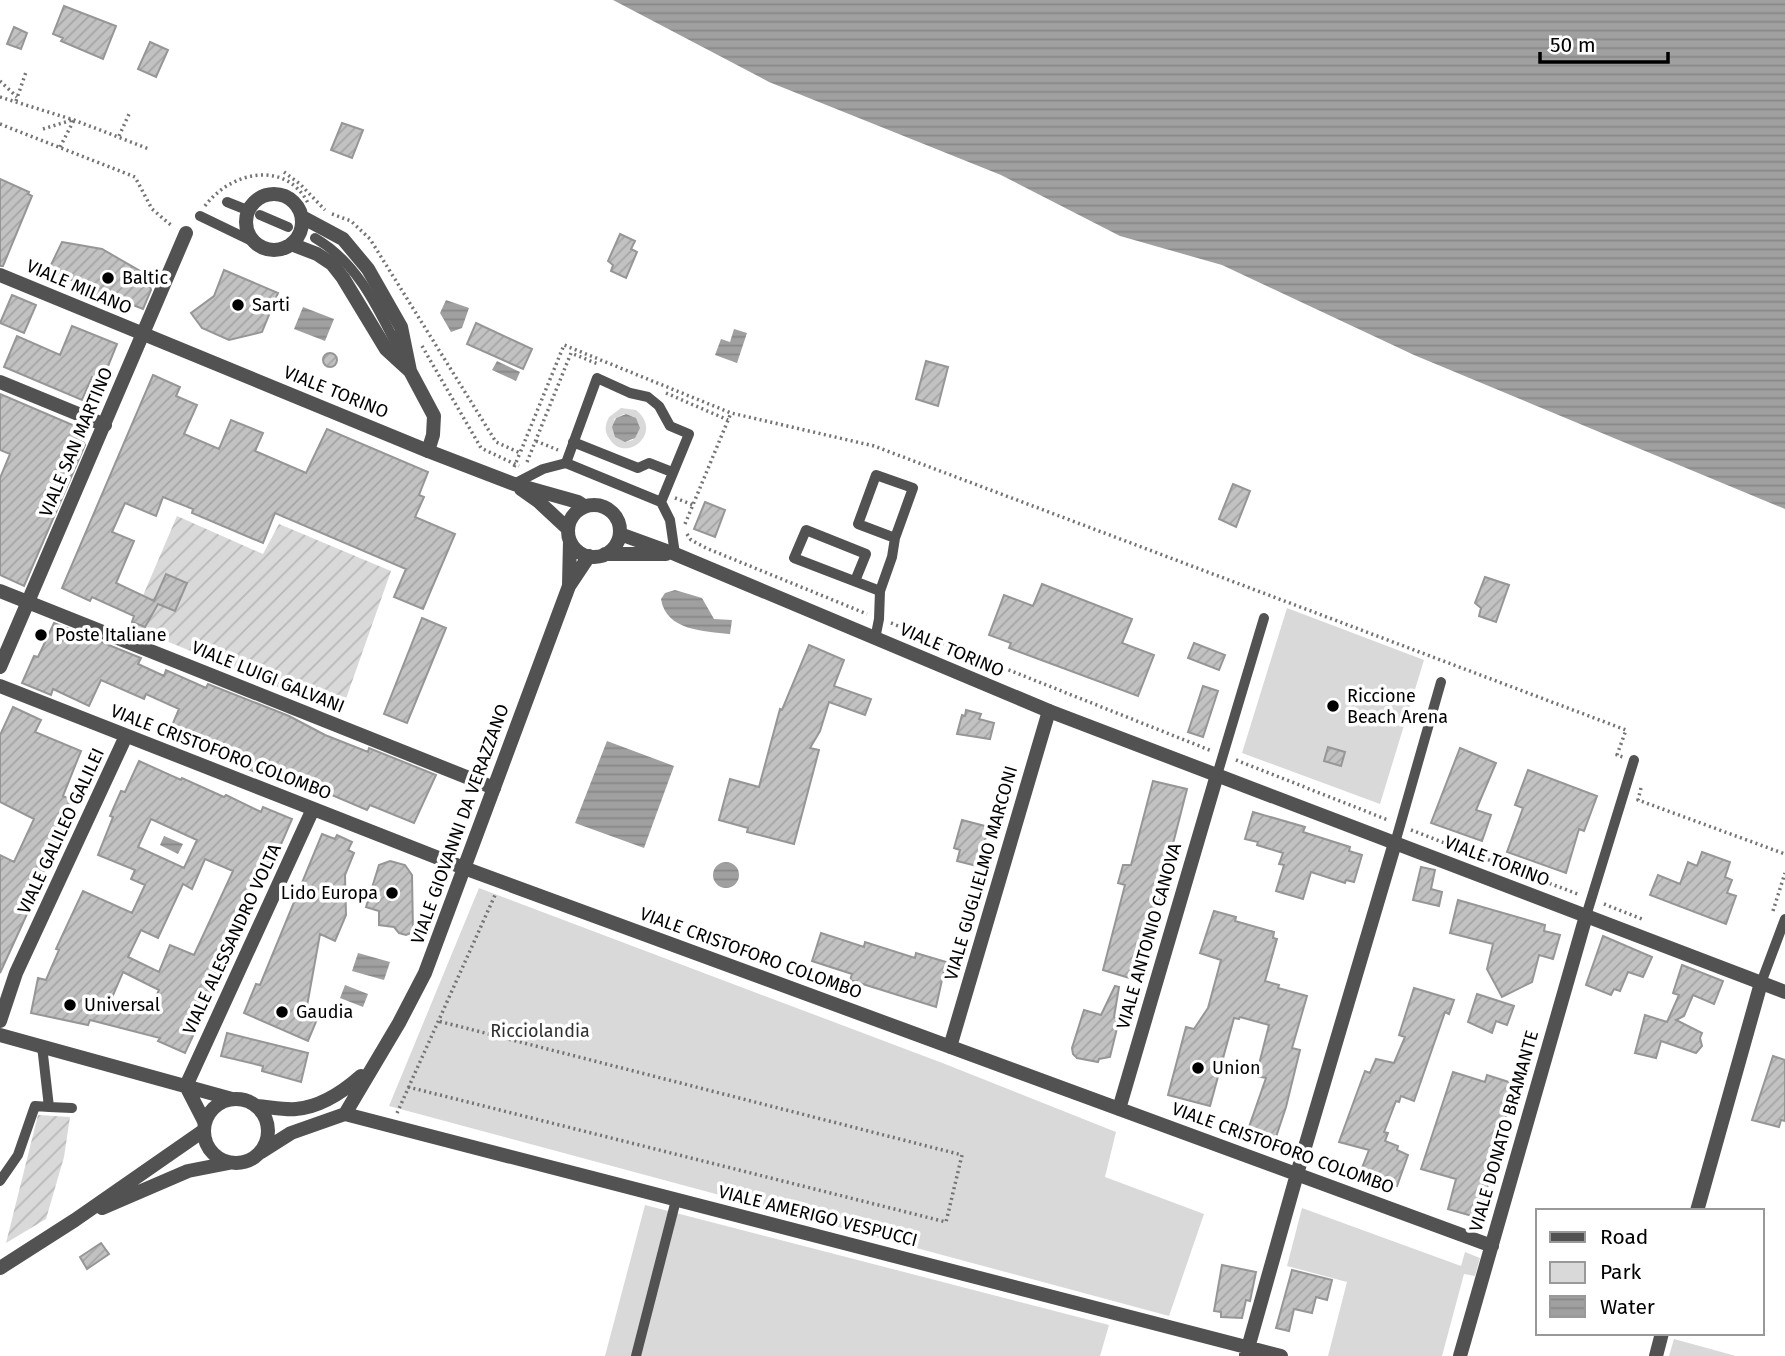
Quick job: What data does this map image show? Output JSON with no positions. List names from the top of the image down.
{
  "streets": {
    "street": [
      "VIALE MILANO",
      "VIALE TORINO",
      "VIALE SAN MARTINO",
      "VIALE LUIGI GALVANI",
      "VIALE CRISTOFORO COLOMBO",
      "VIALE GIOVANNI DA VERAZZANO",
      "VIALE GALILEO GALILEI",
      "VIALE GUGLIELMO MARCONI",
      "VIALE ANTONIO CANOVA",
      "VIALE ALESSANDRO VOLTA",
      "VIALE DONATO BRAMANTE",
      "VIALE AMERIGO VESPUCCI"
    ]
  },
  "crossings": [
    ["VIALE MILANO", "VIALE TORINO"],
    ["VIALE MILANO", "VIALE SAN MARTINO"],
    ["VIALE TORINO", "VIALE SAN MARTINO"],
    ["VIALE TORINO", "VIALE GIOVANNI DA VERAZZANO"],
    ["VIALE TORINO", "VIALE GUGLIELMO MARCONI"],
    ["VIALE TORINO", "VIALE ANTONIO CANOVA"],
    ["VIALE TORINO", "VIALE DONATO BRAMANTE"],
    ["VIALE SAN MARTINO", "VIALE LUIGI GALVANI"],
    ["VIALE LUIGI GALVANI", "VIALE GIOVANNI DA VERAZZANO"],
    ["VIALE CRISTOFORO COLOMBO", "VIALE GIOVANNI DA VERAZZANO"],
    ["VIALE CRISTOFORO COLOMBO", "VIALE GALILEO GALILEI"],
    ["VIALE CRISTOFORO COLOMBO", "VIALE GUGLIELMO MARCONI"],
    ["VIALE CRISTOFORO COLOMBO", "VIALE ANTONIO CANOVA"],
    ["VIALE CRISTOFORO COLOMBO", "VIALE ALESSANDRO VOLTA"],
    ["VIALE CRISTOFORO COLOMBO", "VIALE DONATO BRAMANTE"],
    ["VIALE GIOVANNI DA VERAZZANO", "VIALE AMERIGO VESPUCCI"]
  ],
  "parks": ["Ricciolandia"],
  "places": [
    "Baltic",
    "Sarti",
    "Poste Italiane",
    "Riccione Beach Arena",
    "Lido Europa",
    "Universal",
    "Gaudia",
    "Union"
  ],
  "legend": ["Road", "Park", "Water"],
  "scale_bar": "50 m"
}
